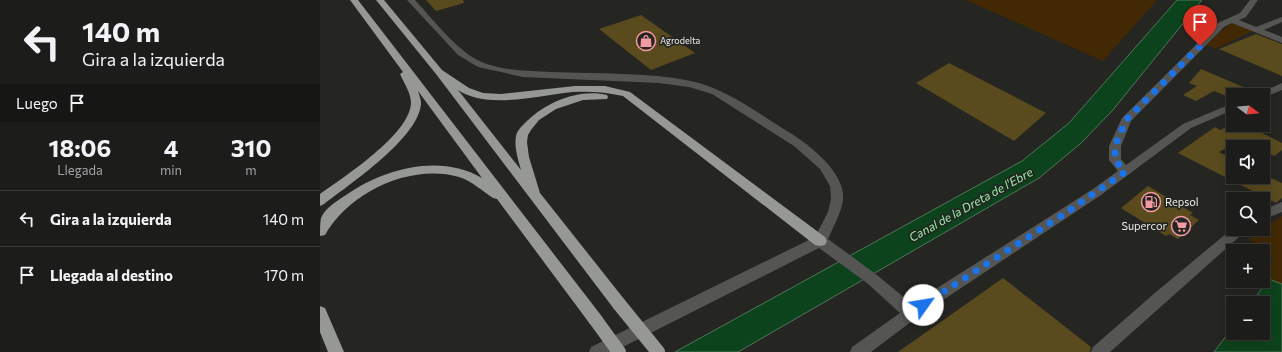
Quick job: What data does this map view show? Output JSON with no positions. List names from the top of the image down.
{
  "water": ["Canal de la Dreta de l'Ebre"],
  "places": {
    "shop": ["Agrodelta"],
    "fuel station": ["Repsol"],
    "supermarket": ["Supercor"]
  },
  "north": "right",
  "page": {
    "turn": ["140 m", "Gira a la izquierda"],
    "then": "Luego",
    "map_buttons": ["+", "−"],
    "eta": [
      "18:06",
      "Llegada",
      "4",
      "min",
      "310",
      "m"
    ],
    "list": [
      {
        "name": "Gira a la izquierda",
        "value": "140 m"
      },
      {
        "name": "Llegada al destino",
        "value": "170 m"
      }
    ]
  }
}
